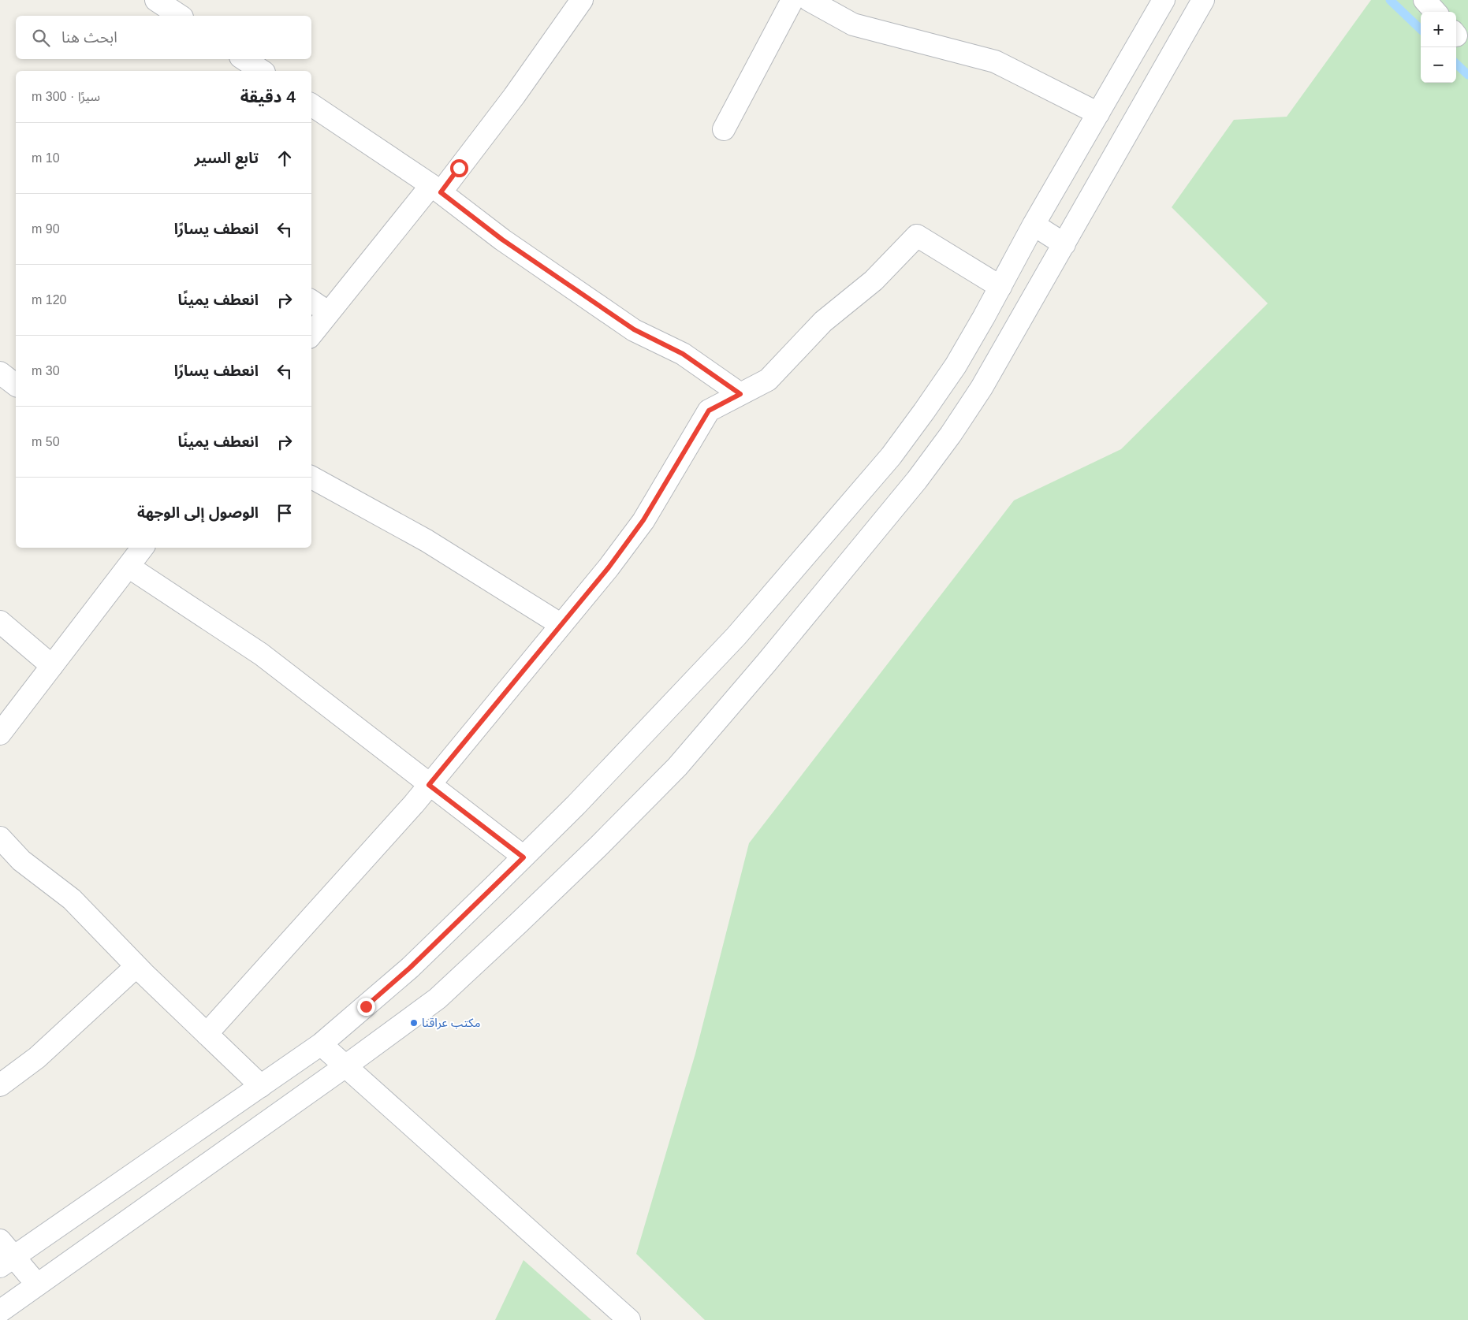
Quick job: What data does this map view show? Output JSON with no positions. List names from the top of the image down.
{
  "places": ["مكتب عراقنا"],
  "page": {
    "map_buttons": ["+", "−"],
    "search": "ابحث هنا",
    "heading": ["4 دقيقة", "سيرًا · 300 m"],
    "list": [
      ["تابع السير", "10 m"],
      ["انعطف يسارًا", "90 m"],
      ["انعطف يمينًا", "120 m"],
      ["انعطف يسارًا", "30 m"],
      ["انعطف يمينًا", "50 m"],
      "الوصول إلى الوجهة"
    ]
  }
}
